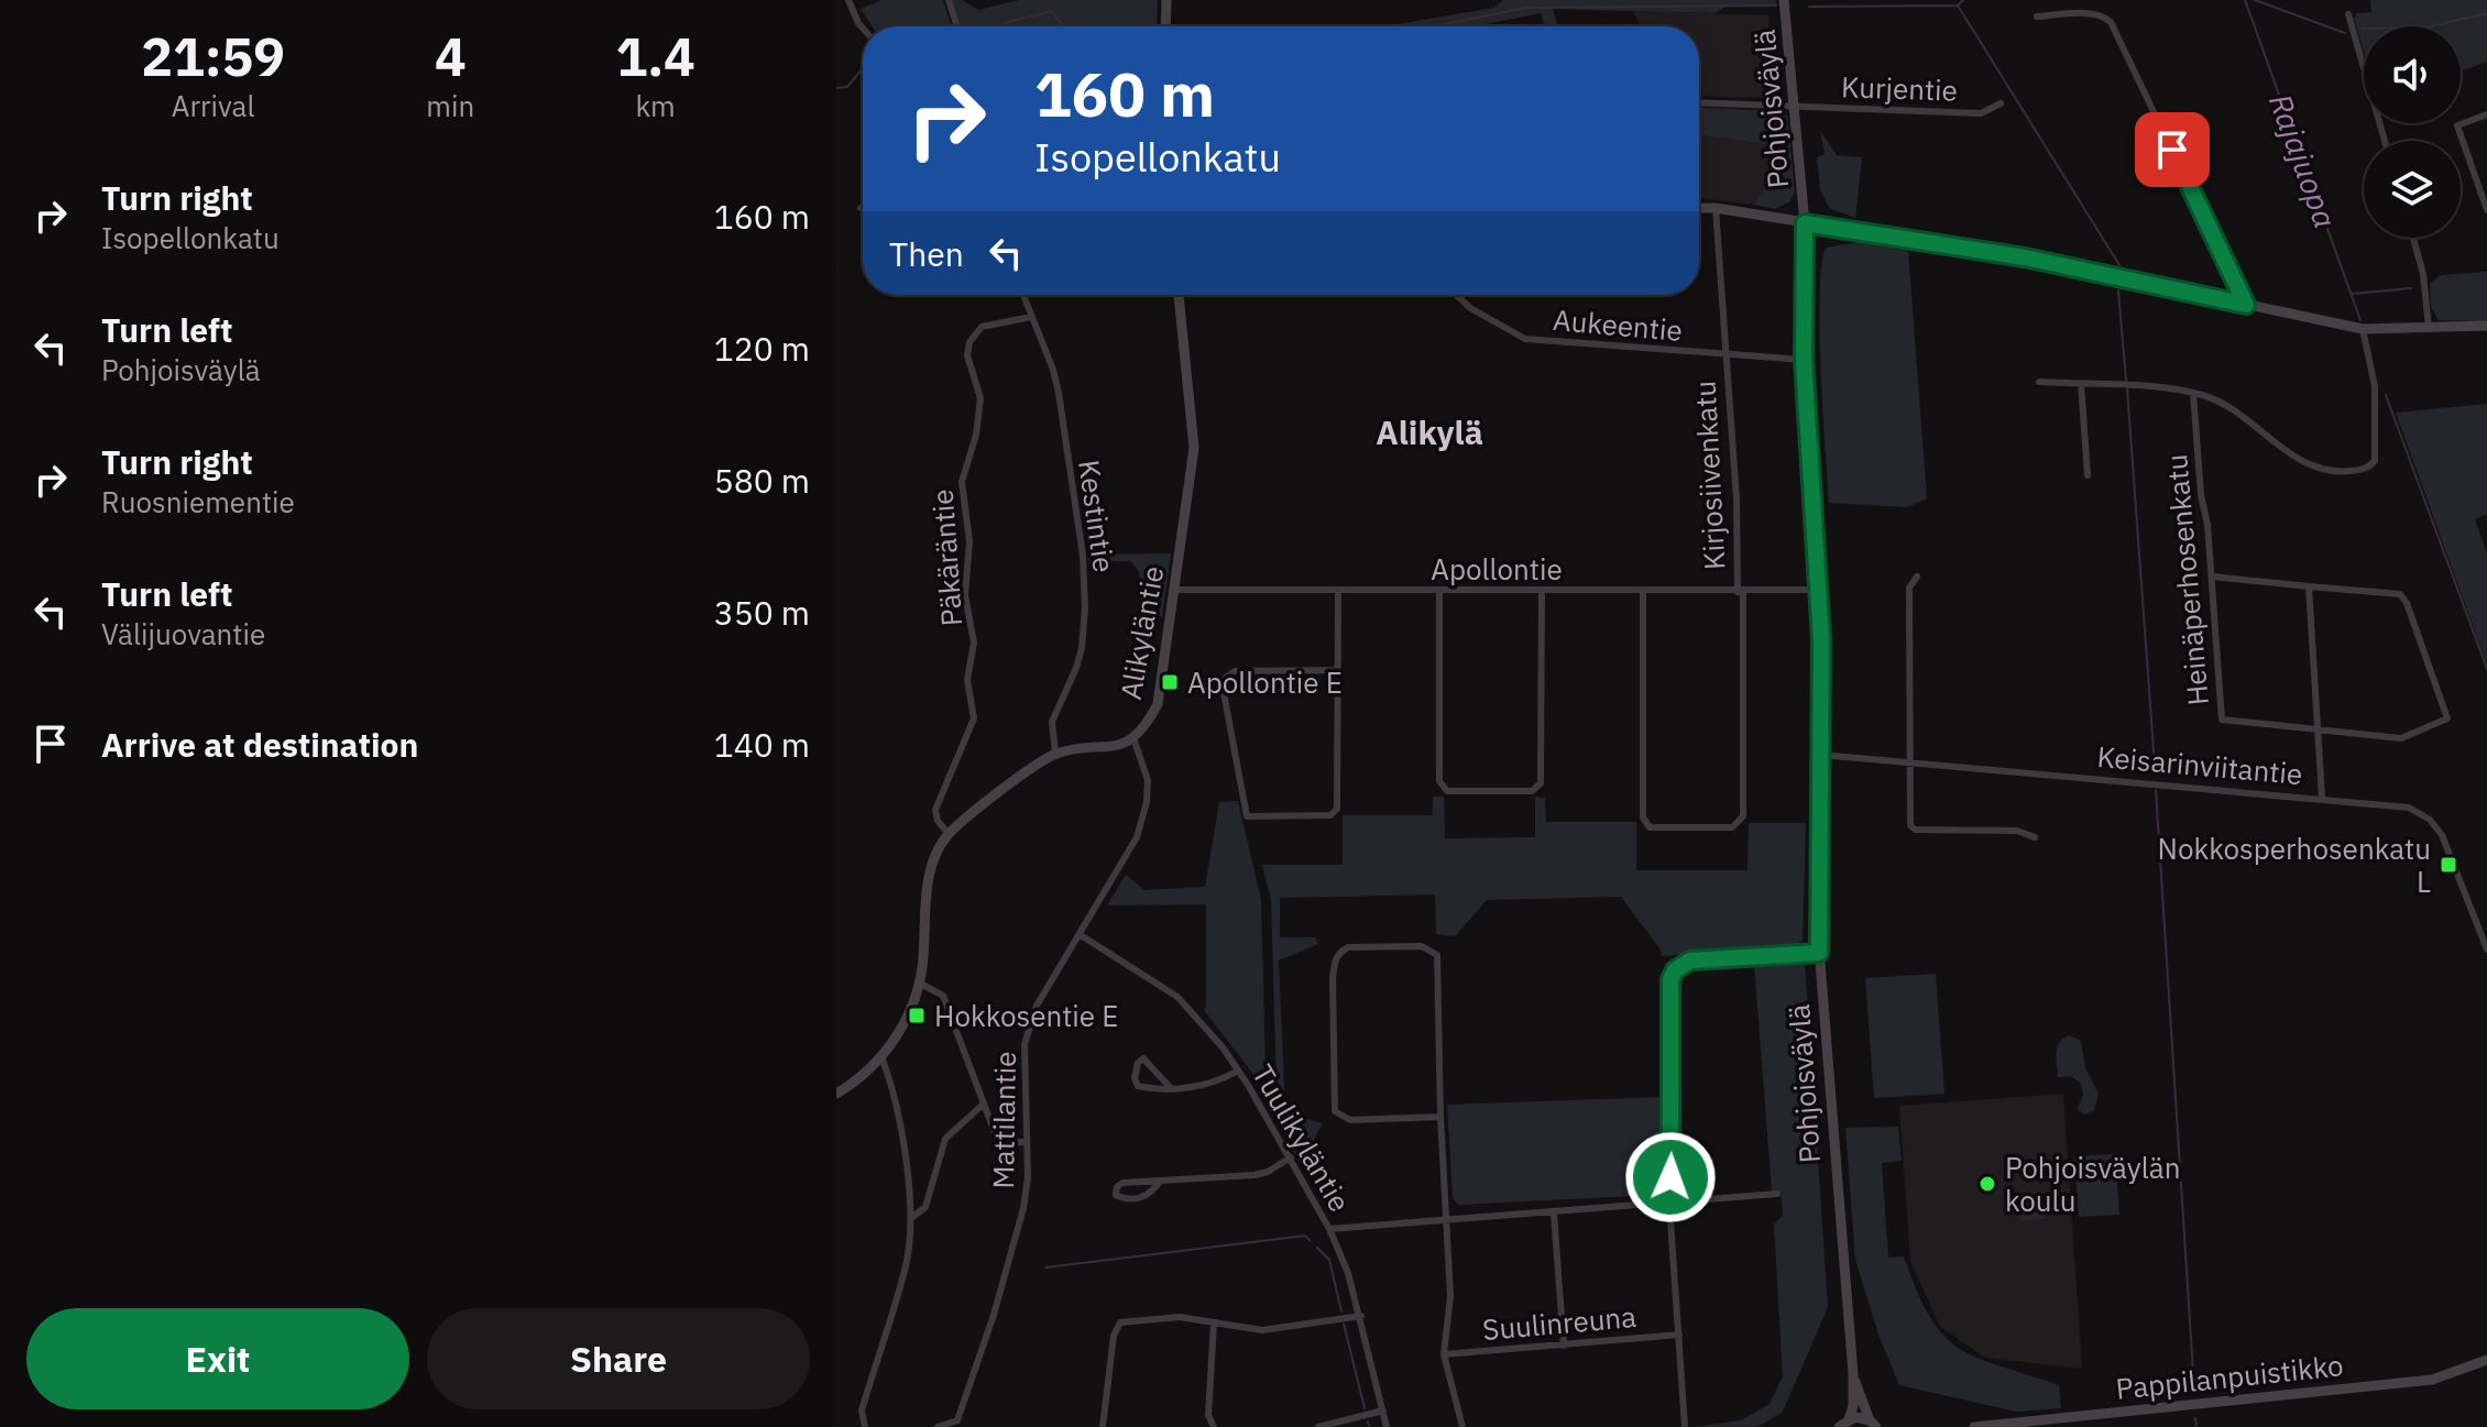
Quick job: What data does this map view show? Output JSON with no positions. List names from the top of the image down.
{
  "streets": {
    "main road": ["Pohjoisväylä", "Alikyläntie", "Pappilanpuistikko"],
    "street": [
      "Kurjentie",
      "Aukeentie",
      "Kirjosiivenkatu",
      "Kestintie",
      "Päkäräntie",
      "Apollontie",
      "Heinäperhosenkatu",
      "Keisarinviitantie",
      "Mattilantie",
      "Tuulikyläntie",
      "Suulinreuna"
    ]
  },
  "crossings": [
    ["Kurjentie", "Pohjoisväylä"],
    ["Pohjoisväylä", "Aukeentie"],
    ["Pohjoisväylä", "Apollontie"],
    ["Pohjoisväylä", "Keisarinviitantie"],
    ["Aukeentie", "Kirjosiivenkatu"],
    ["Kirjosiivenkatu", "Apollontie"],
    ["Kestintie", "Päkäräntie"],
    ["Kestintie", "Alikyläntie"],
    ["Apollontie", "Alikyläntie"],
    ["Alikyläntie", "Mattilantie"],
    ["Mattilantie", "Tuulikyläntie"]
  ],
  "districts": ["Alikylä"],
  "water": ["Rajajuopa"],
  "places": {
    "transit": ["Apollontie E", "Nokkosperhosenkatu L", "Hokkosentie E"],
    "other": ["Pohjoisväylän koulu"]
  },
  "page": {
    "eta": [
      "21:59",
      "Arrival",
      "4",
      "min",
      "1.4",
      "km"
    ],
    "turn": ["160 m", "Isopellonkatu"],
    "list": [
      {
        "name": "Turn right",
        "note": "Isopellonkatu",
        "value": "160 m"
      },
      {
        "name": "Turn left",
        "note": "Pohjoisväylä",
        "value": "120 m"
      },
      {
        "name": "Turn right",
        "note": "Ruosniementie",
        "value": "580 m"
      },
      {
        "name": "Turn left",
        "note": "Välijuovantie",
        "value": "350 m"
      },
      {
        "name": "Arrive at destination",
        "value": "140 m"
      }
    ],
    "then": "Then",
    "buttons": ["Exit", "Share"]
  }
}
